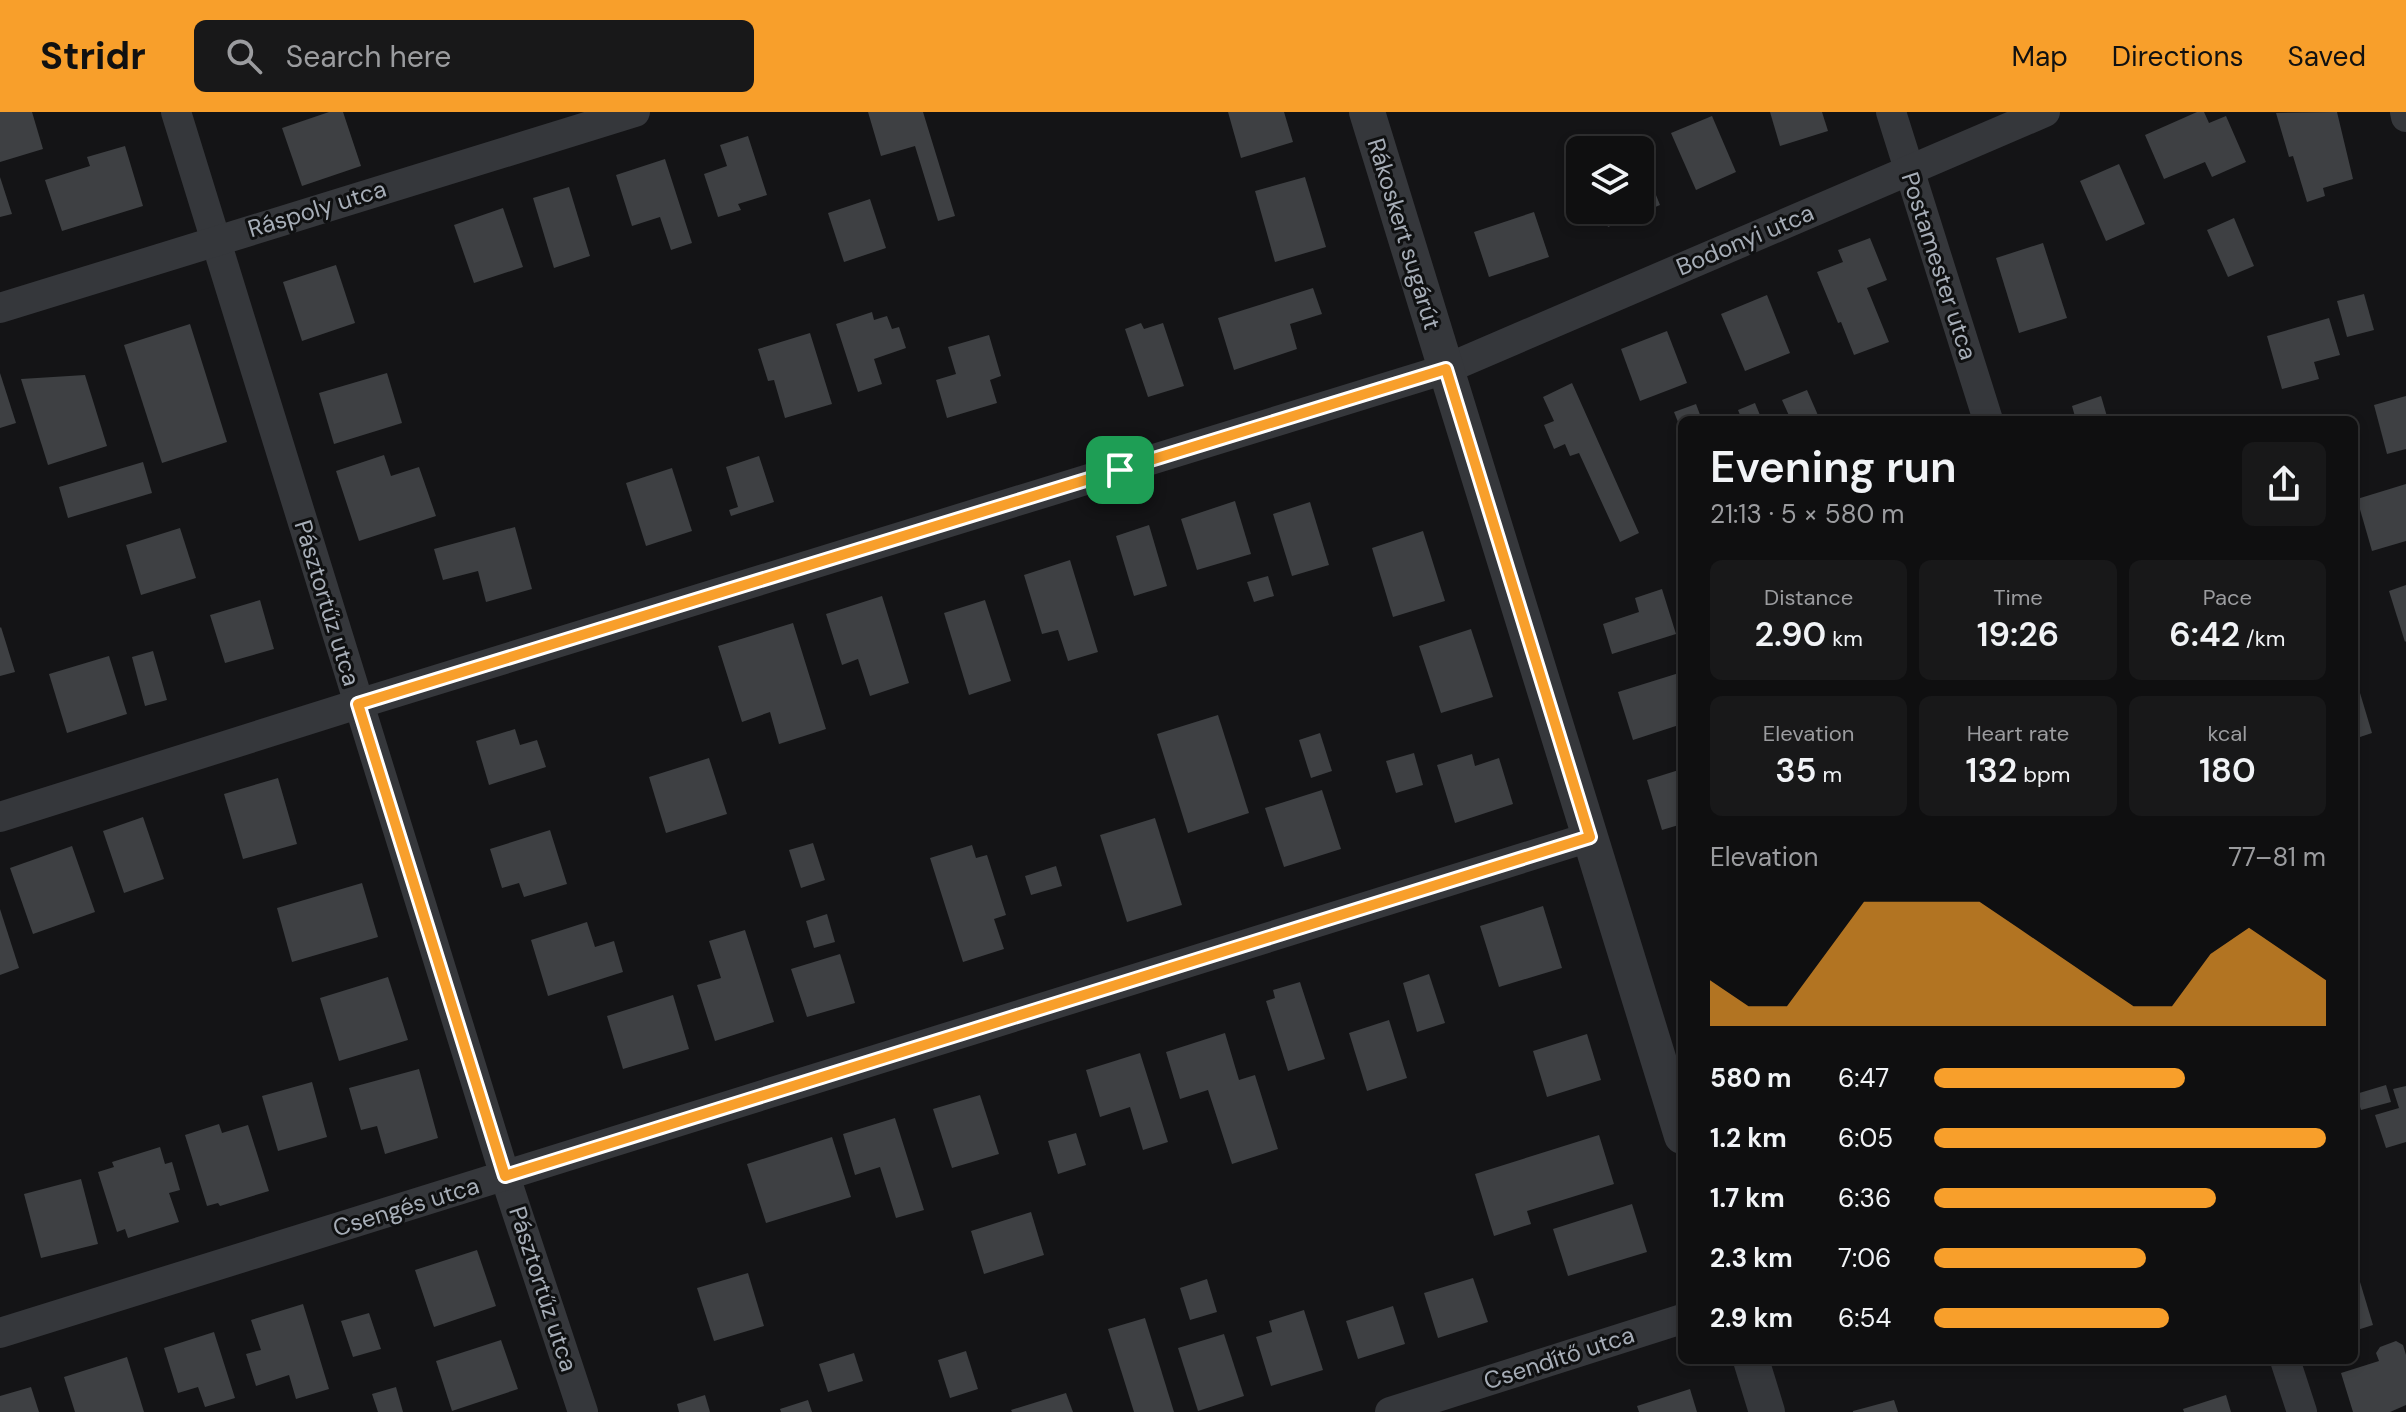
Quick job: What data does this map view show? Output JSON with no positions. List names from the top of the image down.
{
  "streets": {
    "street": [
      "Ráspoly utca",
      "Rákoskert sugárút",
      "Bodonyi utca",
      "Postamester utca",
      "Pásztortűz utca",
      "Csengés utca",
      "Csendítő utca"
    ]
  },
  "crossings": [
    ["Ráspoly utca", "Pásztortűz utca"],
    ["Rákoskert sugárút", "Bodonyi utca"],
    ["Rákoskert sugárút", "Csengés utca"],
    ["Bodonyi utca", "Postamester utca"],
    ["Bodonyi utca", "Pásztortűz utca"],
    ["Pásztortűz utca", "Csengés utca"]
  ],
  "page": {
    "header": "Stridr",
    "search": "Search here",
    "nav": ["Map", "Directions", "Saved"],
    "heading": ["Evening run", "21:13 · 5 × 580 m"],
    "stats": [
      ["Distance", "2.90 km"],
      ["Time", "19:26"],
      ["Pace", "6:42 /km"],
      ["Elevation", "35 m"],
      ["Heart rate", "132 bpm"],
      ["kcal", "180"]
    ],
    "chart": ["Elevation", "77–81 m"],
    "list": [
      {
        "name": "580 m",
        "note": "6:47"
      },
      {
        "name": "1.2 km",
        "note": "6:05"
      },
      {
        "name": "1.7 km",
        "note": "6:36"
      },
      {
        "name": "2.3 km",
        "note": "7:06"
      },
      {
        "name": "2.9 km",
        "note": "6:54"
      }
    ]
  }
}
